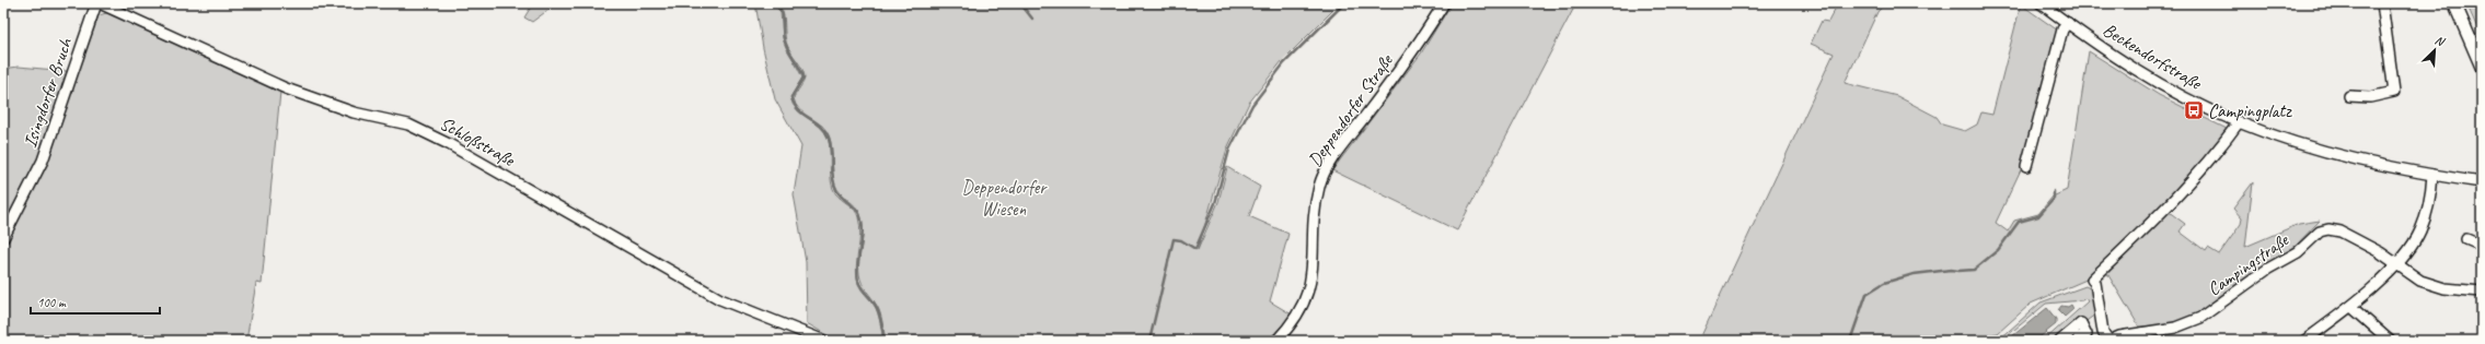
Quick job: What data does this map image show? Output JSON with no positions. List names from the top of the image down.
{
  "streets": {
    "street": [
      "Beckendorfstraße",
      "Isingdorfer Bruch",
      "Deppendorfer Straße",
      "Schloßstraße",
      "Campingstraße"
    ]
  },
  "crossings": [
    ["Beckendorfstraße", "Campingstraße"],
    ["Isingdorfer Bruch", "Schloßstraße"]
  ],
  "parks": ["Deppendorfer Wiesen"],
  "places": {
    "bus stop": ["Campingplatz"]
  },
  "scale_bar": "100 m",
  "north": "top right"
}
